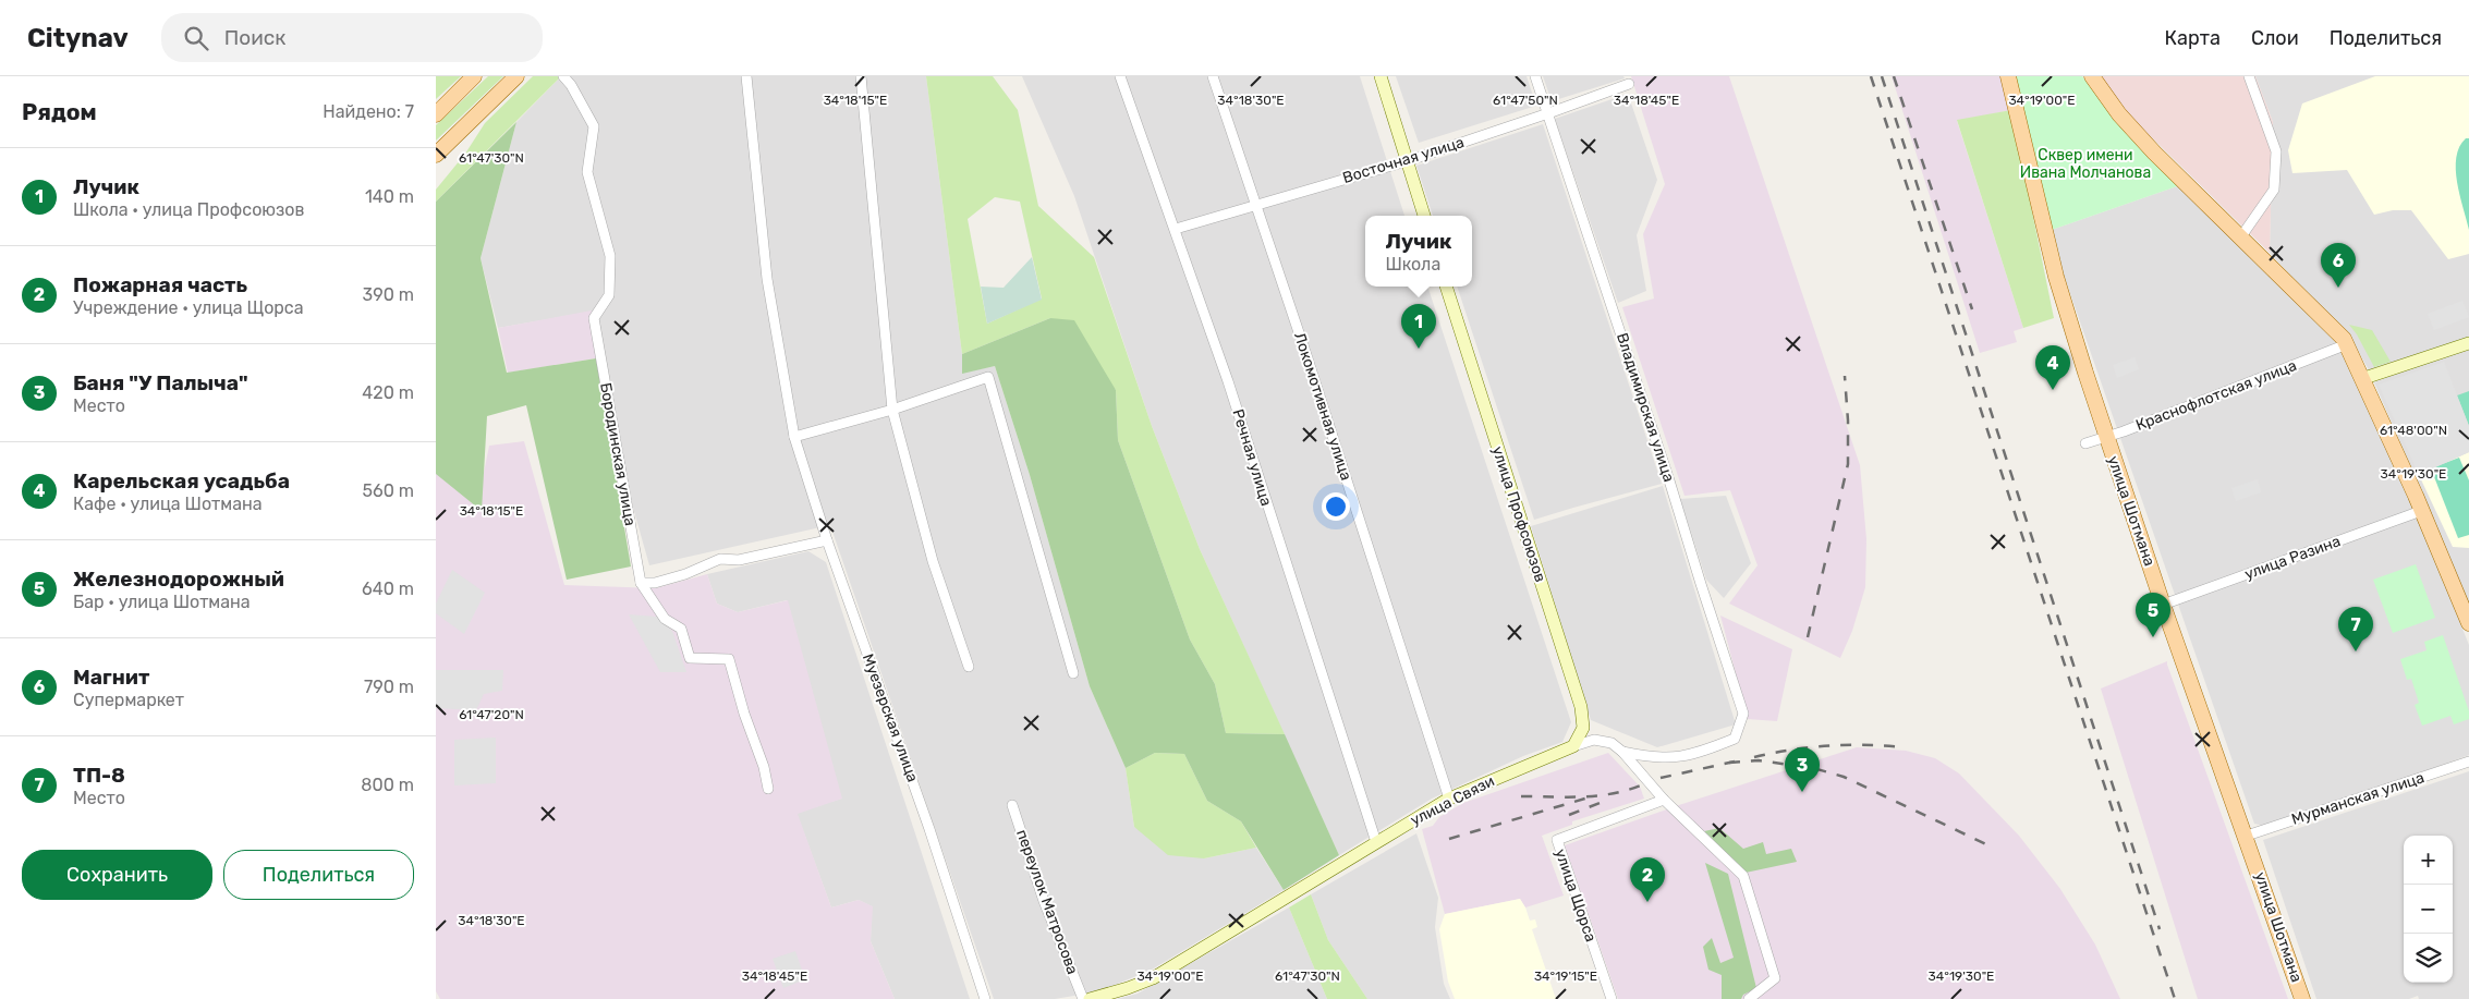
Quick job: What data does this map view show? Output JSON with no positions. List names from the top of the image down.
{
  "streets": {
    "main road": ["улица Шотмана", "улица Профсоюзов", "улица Связи"],
    "street": [
      "Восточная улица",
      "Краснофлотская улица",
      "Локомотивная улица",
      "Владимирская улица",
      "Бородинская улица",
      "Речная улица",
      "улица Разина",
      "Муезерская улица",
      "Мурманская улица",
      "улица Щорса",
      "переулок Матросова"
    ]
  },
  "crossings": [
    ["Восточная улица", "Локомотивная улица"],
    ["Восточная улица", "Владимирская улица"],
    ["Восточная улица", "Речная улица"],
    ["Краснофлотская улица", "улица Шотмана"],
    ["Локомотивная улица", "улица Связи"],
    ["Речная улица", "улица Связи"],
    ["улица Шотмана", "улица Разина"],
    ["улица Шотмана", "Мурманская улица"],
    ["улица Профсоюзов", "улица Связи"]
  ],
  "parks": ["Сквер имени Ивана Молчанова"],
  "page": {
    "header": "Citynav",
    "search": "Поиск",
    "nav": ["Карта", "Слои", "Поделиться"],
    "heading": ["Рядом", "Найдено: 7"],
    "list": [
      {
        "mark": "1",
        "name": "Лучик",
        "note": "Школа · улица Профсоюзов",
        "value": "140 m"
      },
      {
        "mark": "2",
        "name": "Пожарная часть",
        "note": "Учреждение · улица Щорса",
        "value": "390 m"
      },
      {
        "mark": "3",
        "name": "Баня \"У Палыча\"",
        "note": "Место",
        "value": "420 m"
      },
      {
        "mark": "4",
        "name": "Карельская усадьба",
        "note": "Кафе · улица Шотмана",
        "value": "560 m"
      },
      {
        "mark": "5",
        "name": "Железнодорожный",
        "note": "Бар · улица Шотмана",
        "value": "640 m"
      },
      {
        "mark": "6",
        "name": "Магнит",
        "note": "Супермаркет",
        "value": "790 m"
      },
      {
        "mark": "7",
        "name": "ТП-8",
        "note": "Место",
        "value": "800 m"
      }
    ],
    "popup": ["Лучик", "Школа"],
    "pins": [
      "6",
      "1",
      "4",
      "5",
      "7",
      "3",
      "2"
    ],
    "buttons": ["Сохранить", "Поделиться"],
    "map_buttons": ["+", "−"]
  },
  "coordinates": [
    "61°47'50\"N",
    "34°18'15\"E",
    "34°18'30\"E",
    "34°18'45\"E",
    "34°19'00\"E",
    "61°47'30\"N",
    "61°48'00\"N",
    "34°19'30\"E",
    "61°47'20\"N",
    "34°19'15\"E"
  ]
}
